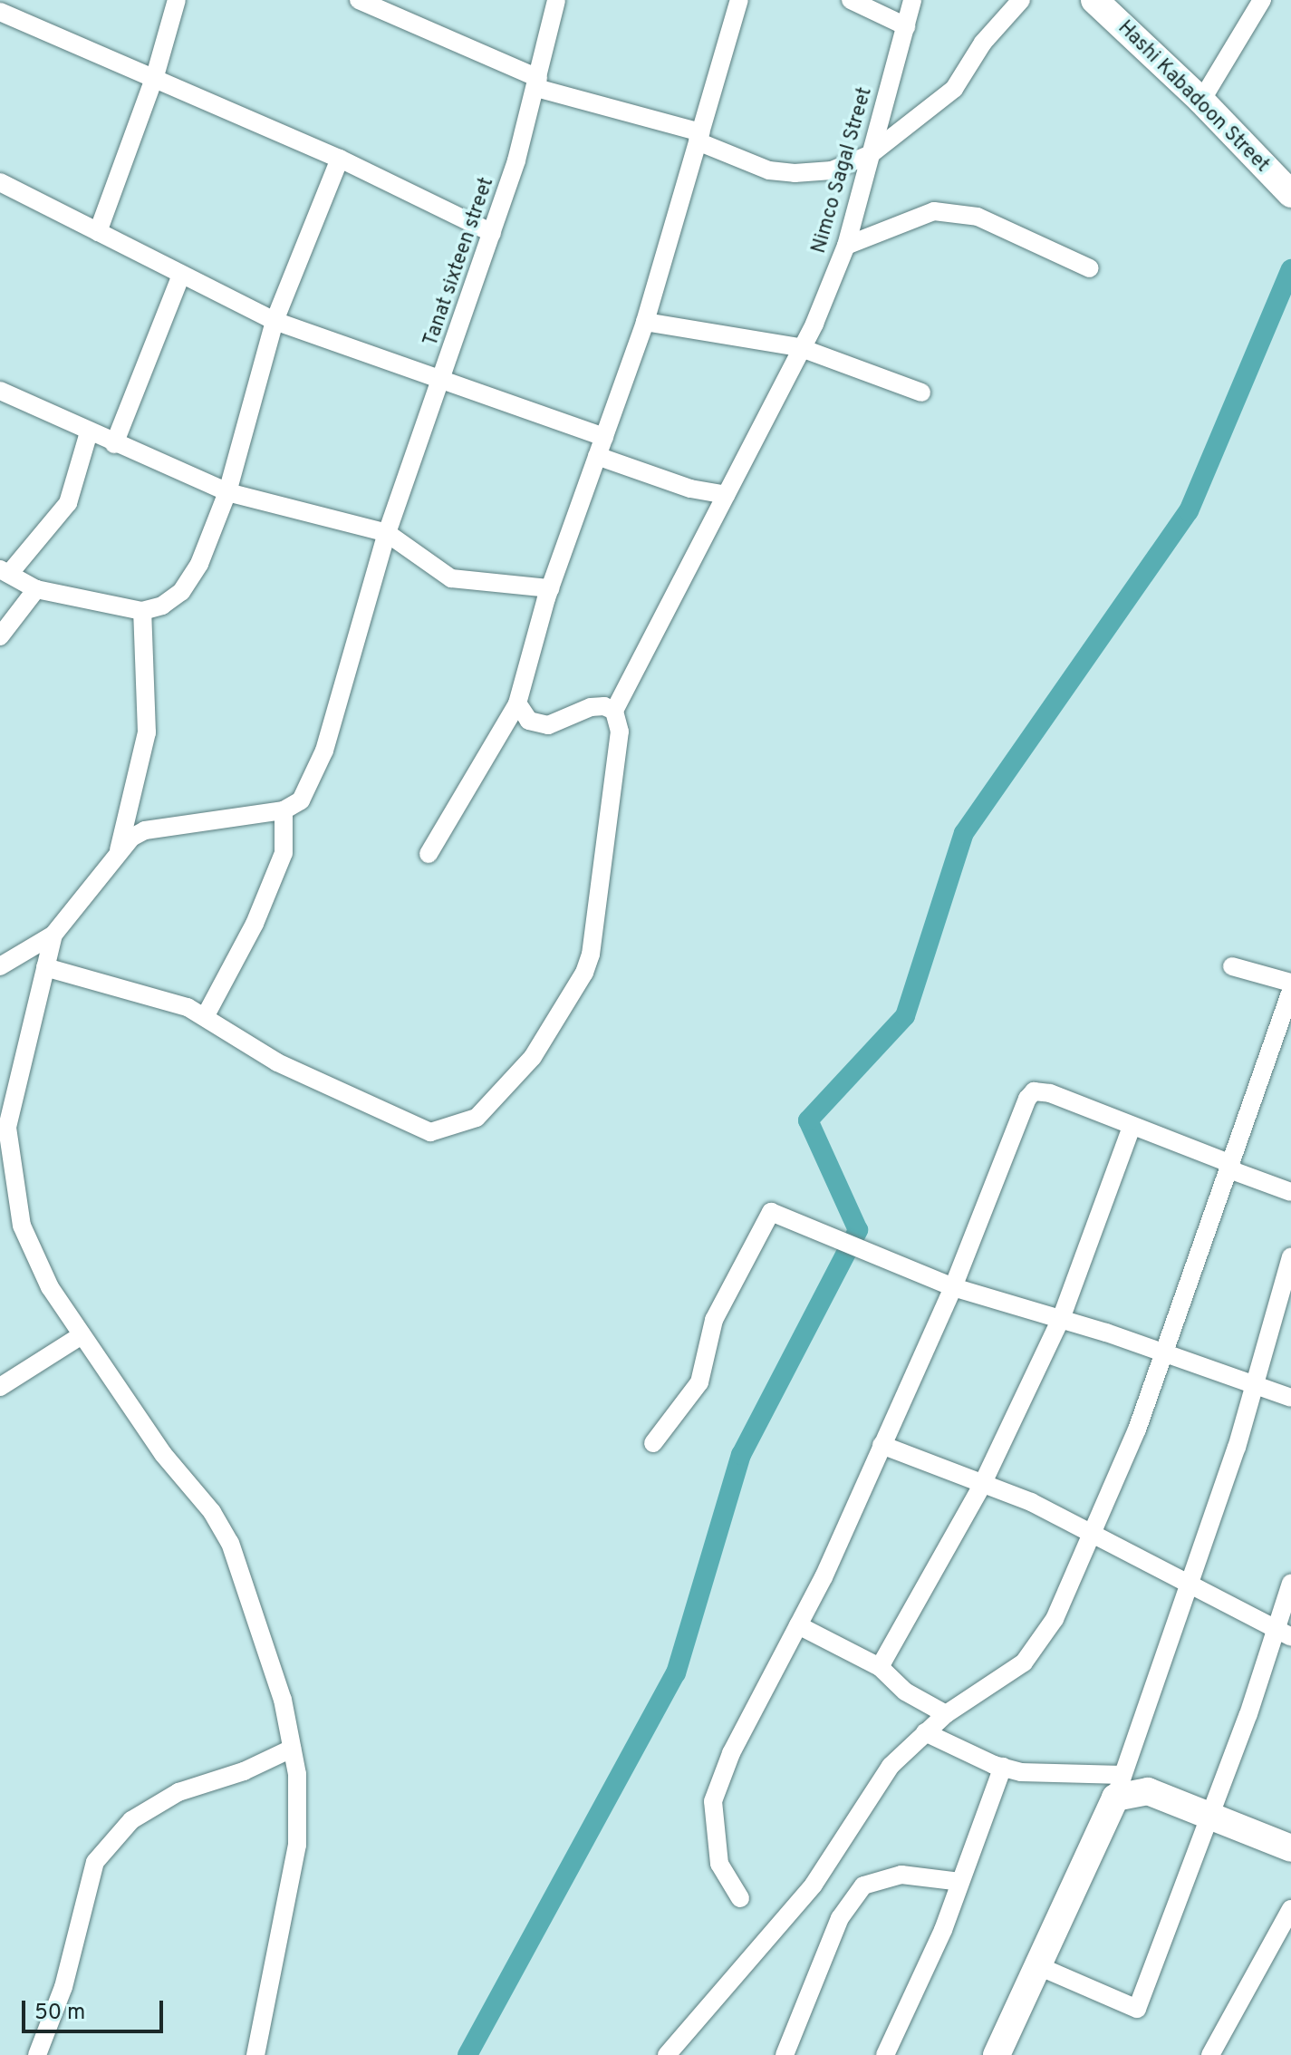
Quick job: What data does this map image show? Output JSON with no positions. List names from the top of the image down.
{
  "streets": {
    "street": ["Hashi Kabadoon Street", "Nimco Sagal Street", "Tanat sixteen street"]
  },
  "scale_bar": "50 m"
}
